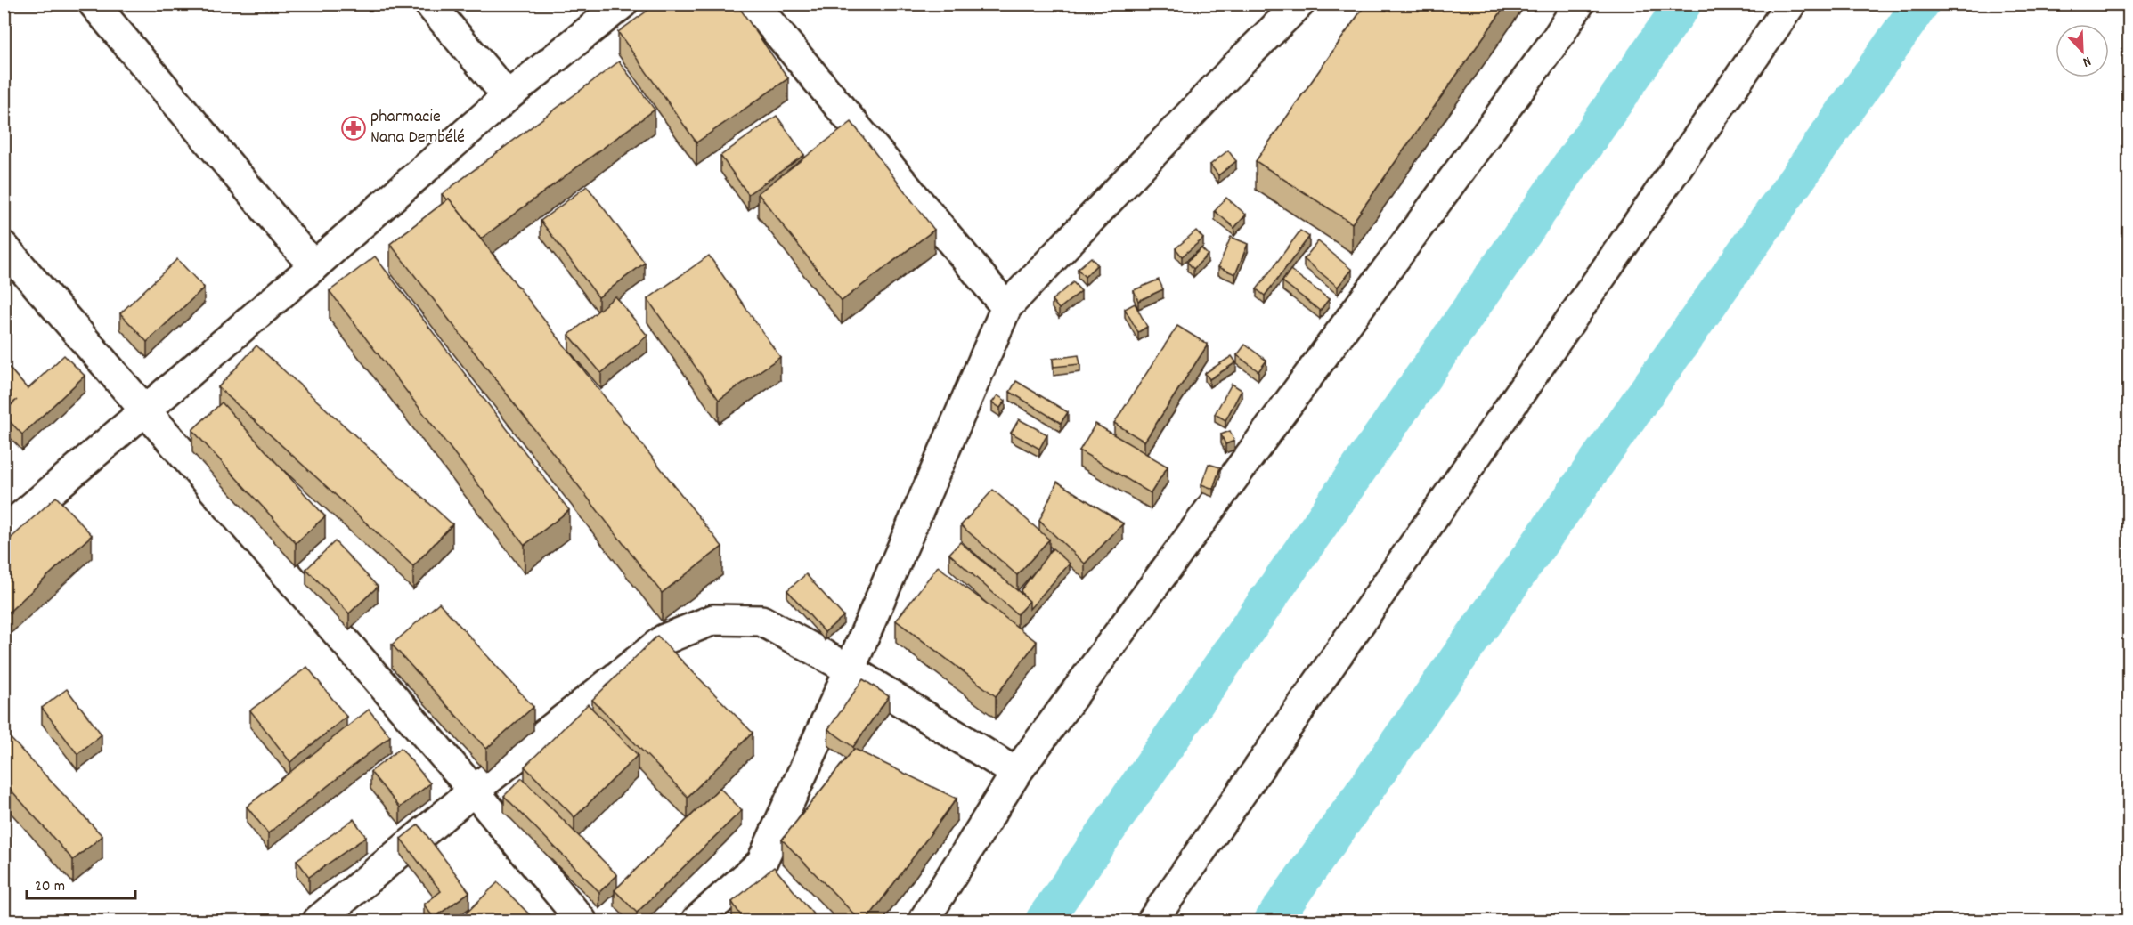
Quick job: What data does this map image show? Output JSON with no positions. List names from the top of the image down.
{
  "places": {
    "pharmacy": ["pharmacie Nana Dembélé"]
  },
  "scale_bar": "20 m",
  "north": "bottom right"
}
